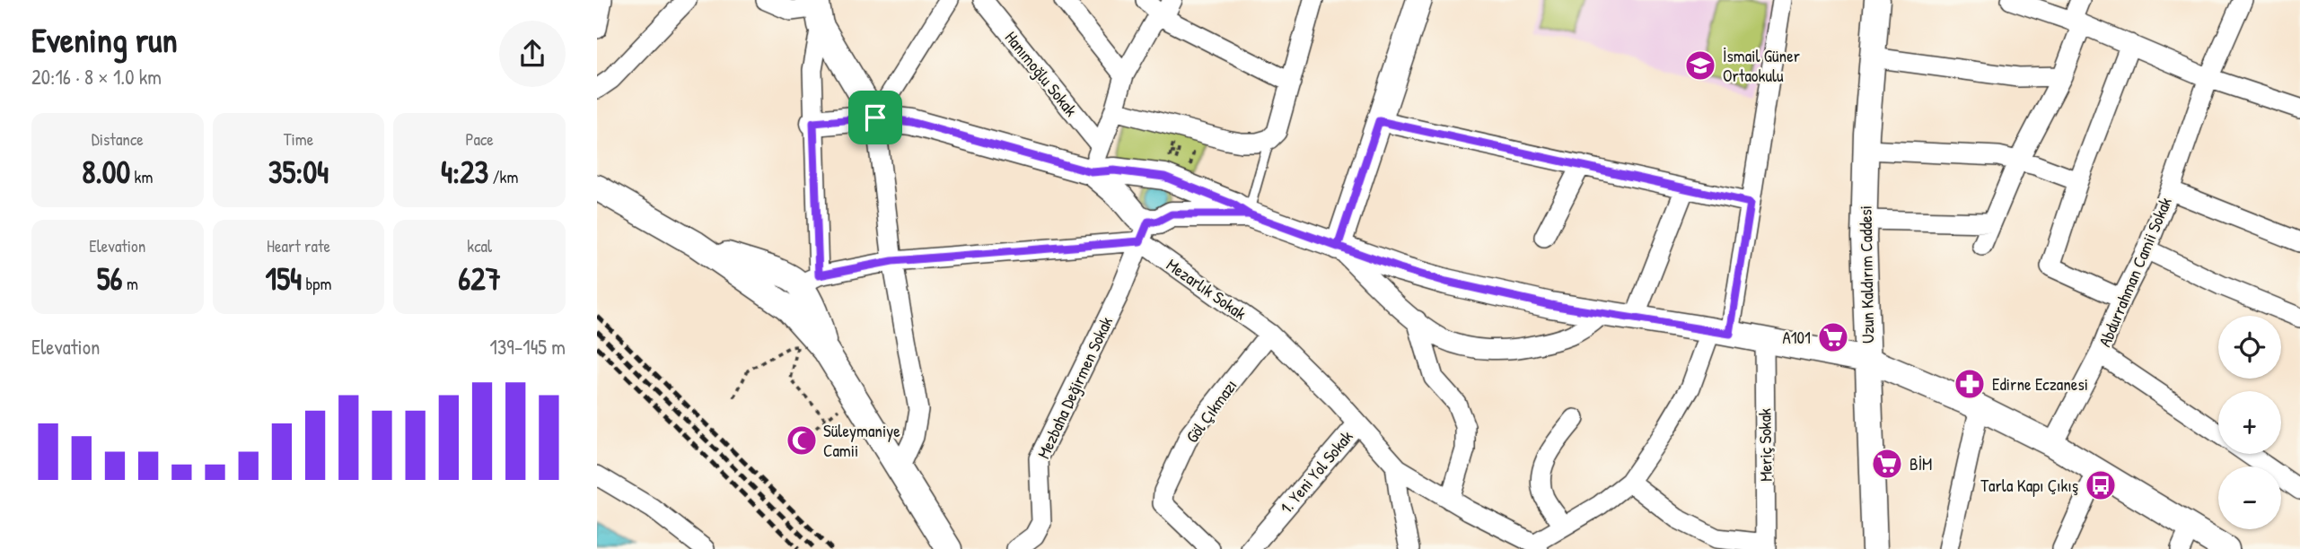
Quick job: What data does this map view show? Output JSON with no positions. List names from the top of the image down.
{
  "streets": {
    "street": [
      "Hanımoğlu Sokak",
      "Abdurrahman Camii Sokak",
      "Uzun Kaldırım Caddesi",
      "Mezarlık Sokak",
      "Mezbaha Değirmen Sokak",
      "Göl Çıkmazı",
      "Meriç Sokak",
      "1. Yeni Yol Sokak"
    ]
  },
  "crossings": [
    ["Mezarlık Sokak", "Mezbaha Değirmen Sokak"],
    ["Mezarlık Sokak", "Göl Çıkmazı"],
    ["Mezarlık Sokak", "1. Yeni Yol Sokak"]
  ],
  "places": {
    "school or university": ["İsmail Güner Ortaokulu"],
    "supermarket": ["A101", "BİM"],
    "pharmacy": ["Edirne Eczanesi"],
    "mosque": ["Süleymaniye Camii"],
    "bus stop": ["Tarla Kapı Çıkış"]
  },
  "page": {
    "heading": ["Evening run", "20:16 · 8 × 1.0 km"],
    "stats": [
      ["Distance", "8.00 km"],
      ["Time", "35:04"],
      ["Pace", "4:23 /km"],
      ["Elevation", "56 m"],
      ["Heart rate", "154 bpm"],
      ["kcal", "627"]
    ],
    "map_buttons": ["+", "−"],
    "chart": ["Elevation", "139–145 m"]
  }
}
